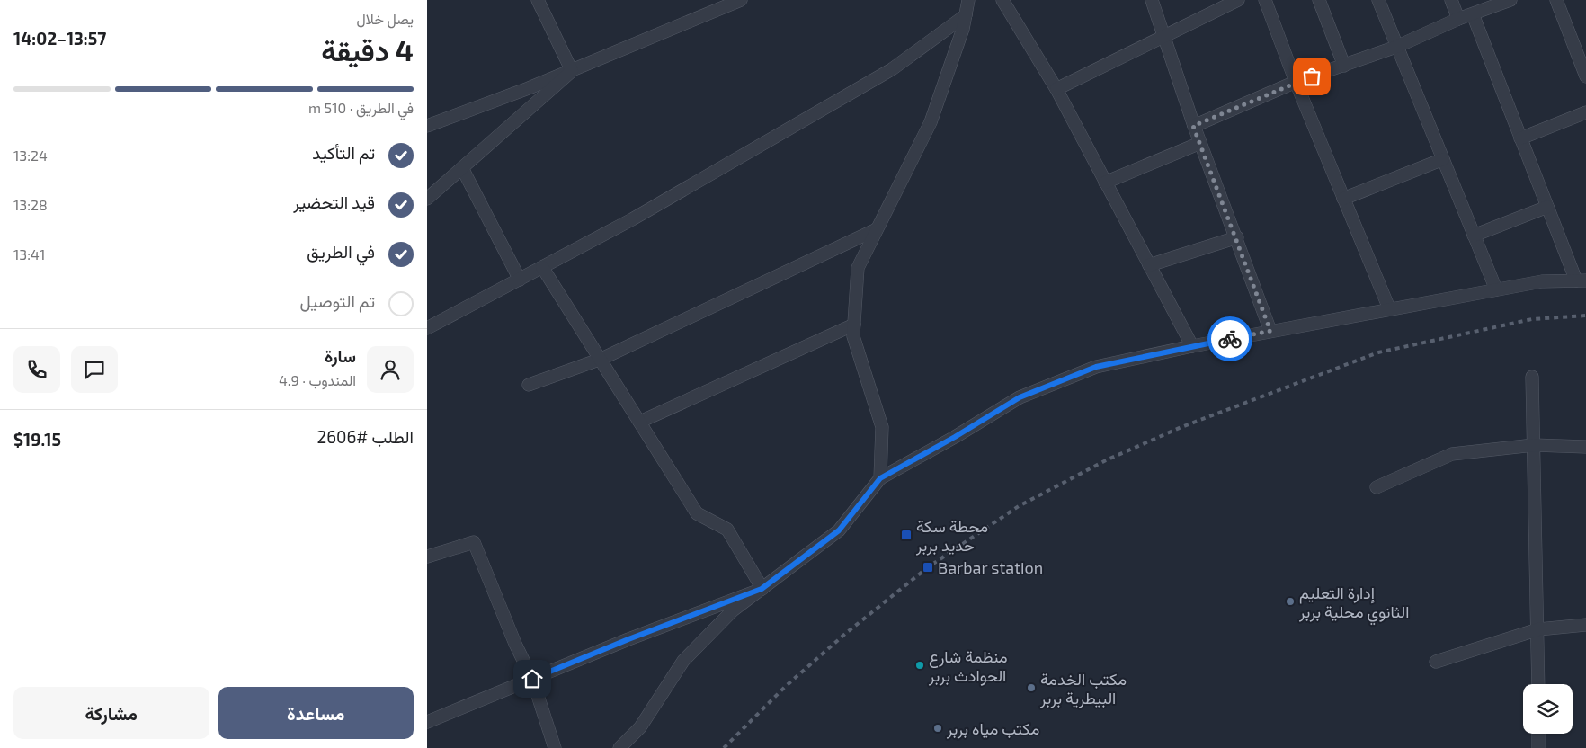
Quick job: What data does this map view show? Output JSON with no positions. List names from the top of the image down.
{
  "places": {
    "transit": ["محطة سكة حديد بربر", "Barbar station"],
    "other": [
      "إدارة التعليم الثانوي محلية بربر",
      "منظمة شارع الحوادث بربر",
      "مكتب الخدمة البيطرية بربر",
      "مكتب مياه بربر"
    ]
  },
  "page": {
    "heading": ["4 دقيقة", "يصل خلال", "13:57–14:02"],
    "panel": [
      "سارة",
      "المندوب · 4.9",
      "الطلب #2606",
      "$19.15"
    ],
    "bar": "في الطريق · 510 m",
    "list": [
      ["تم التأكيد", "13:24"],
      ["قيد التحضير", "13:28"],
      ["في الطريق", "13:41"],
      "تم التوصيل"
    ],
    "buttons": ["مساعدة", "مشاركة"]
  }
}
